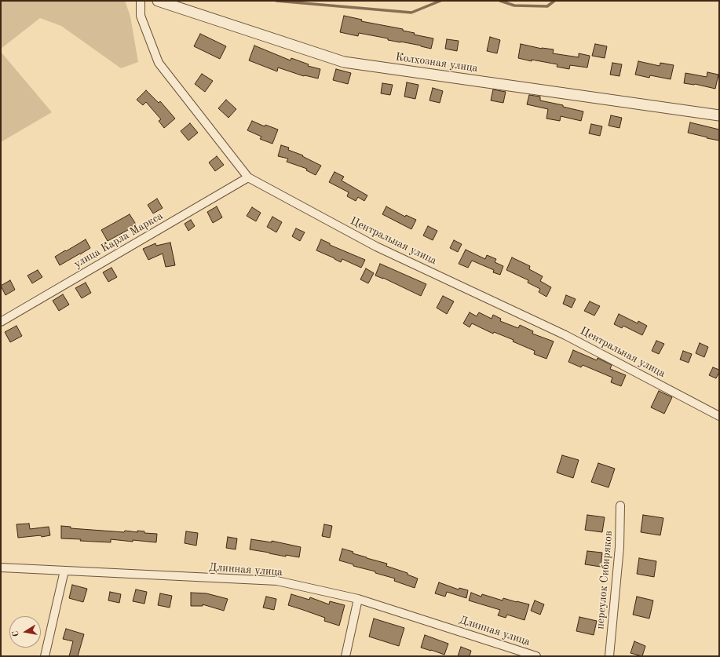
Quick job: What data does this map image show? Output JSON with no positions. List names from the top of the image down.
{
  "streets": {
    "street": [
      "Колхозная улица",
      "улица Карла Маркса",
      "Центральная улица",
      "Длинная улица",
      "переулок Сибиряков"
    ]
  },
  "crossings": [
    ["улица Карла Маркса", "Центральная улица"]
  ],
  "north": "left"
}
